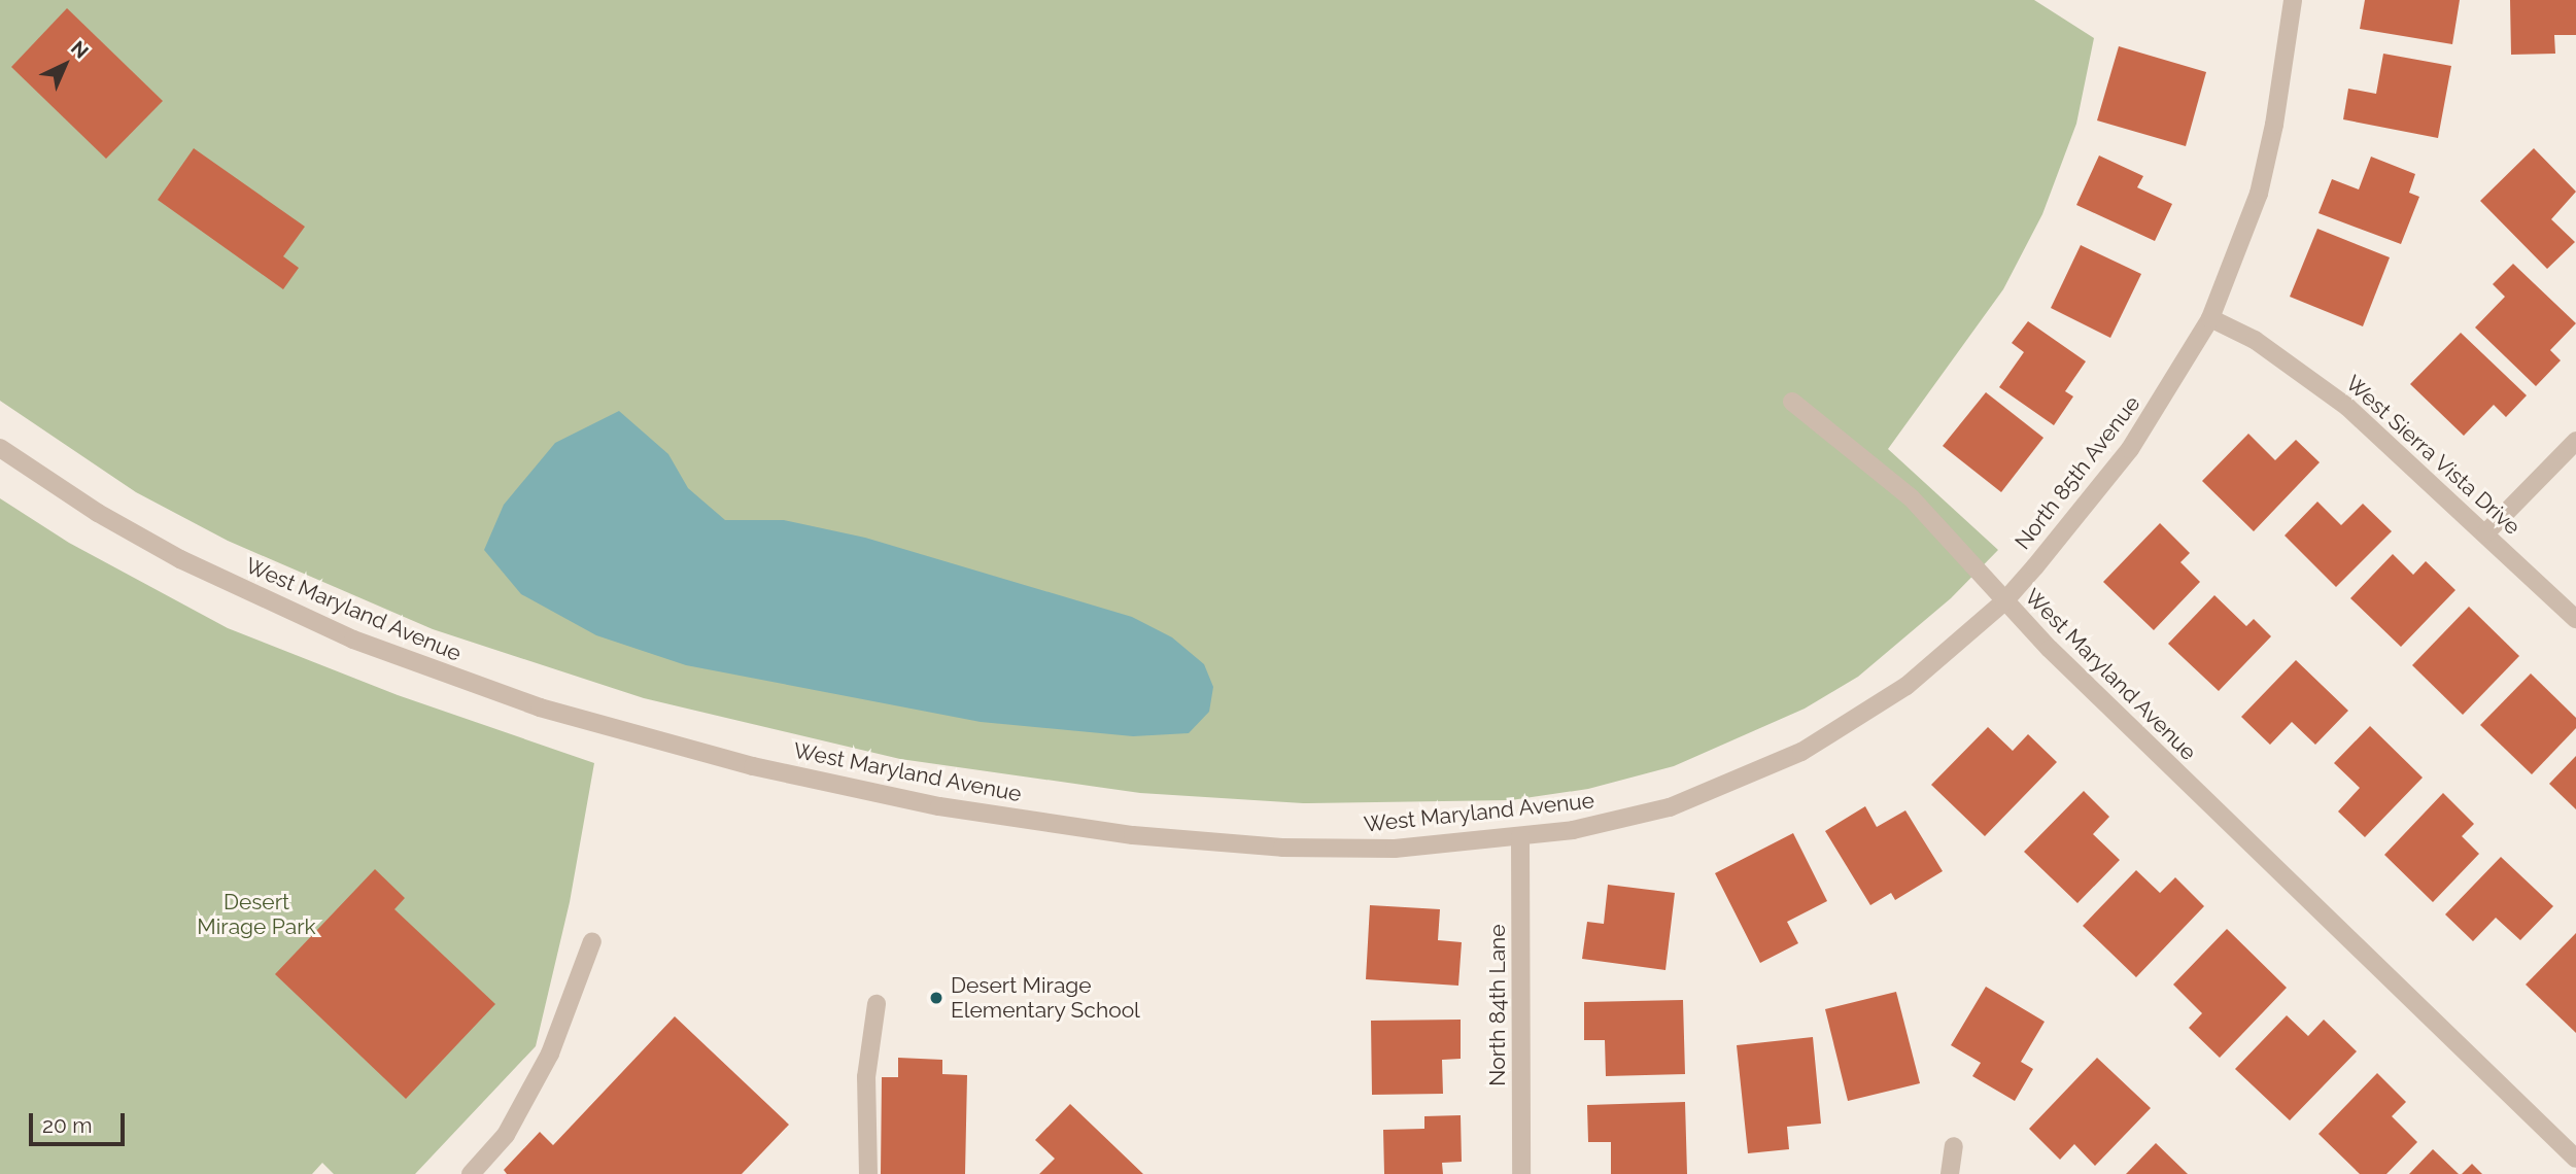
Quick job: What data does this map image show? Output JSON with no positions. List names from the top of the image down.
{
  "streets": {
    "street": [
      "West Sierra Vista Drive",
      "North 85th Avenue",
      "West Maryland Avenue",
      "North 84th Lane"
    ]
  },
  "crossings": [
    ["West Sierra Vista Drive", "North 85th Avenue"],
    ["North 85th Avenue", "West Maryland Avenue"],
    ["West Maryland Avenue", "North 84th Lane"]
  ],
  "parks": ["Desert Mirage Park"],
  "places": ["Desert Mirage Elementary School"],
  "scale_bar": "20 m",
  "north": "top right"
}
